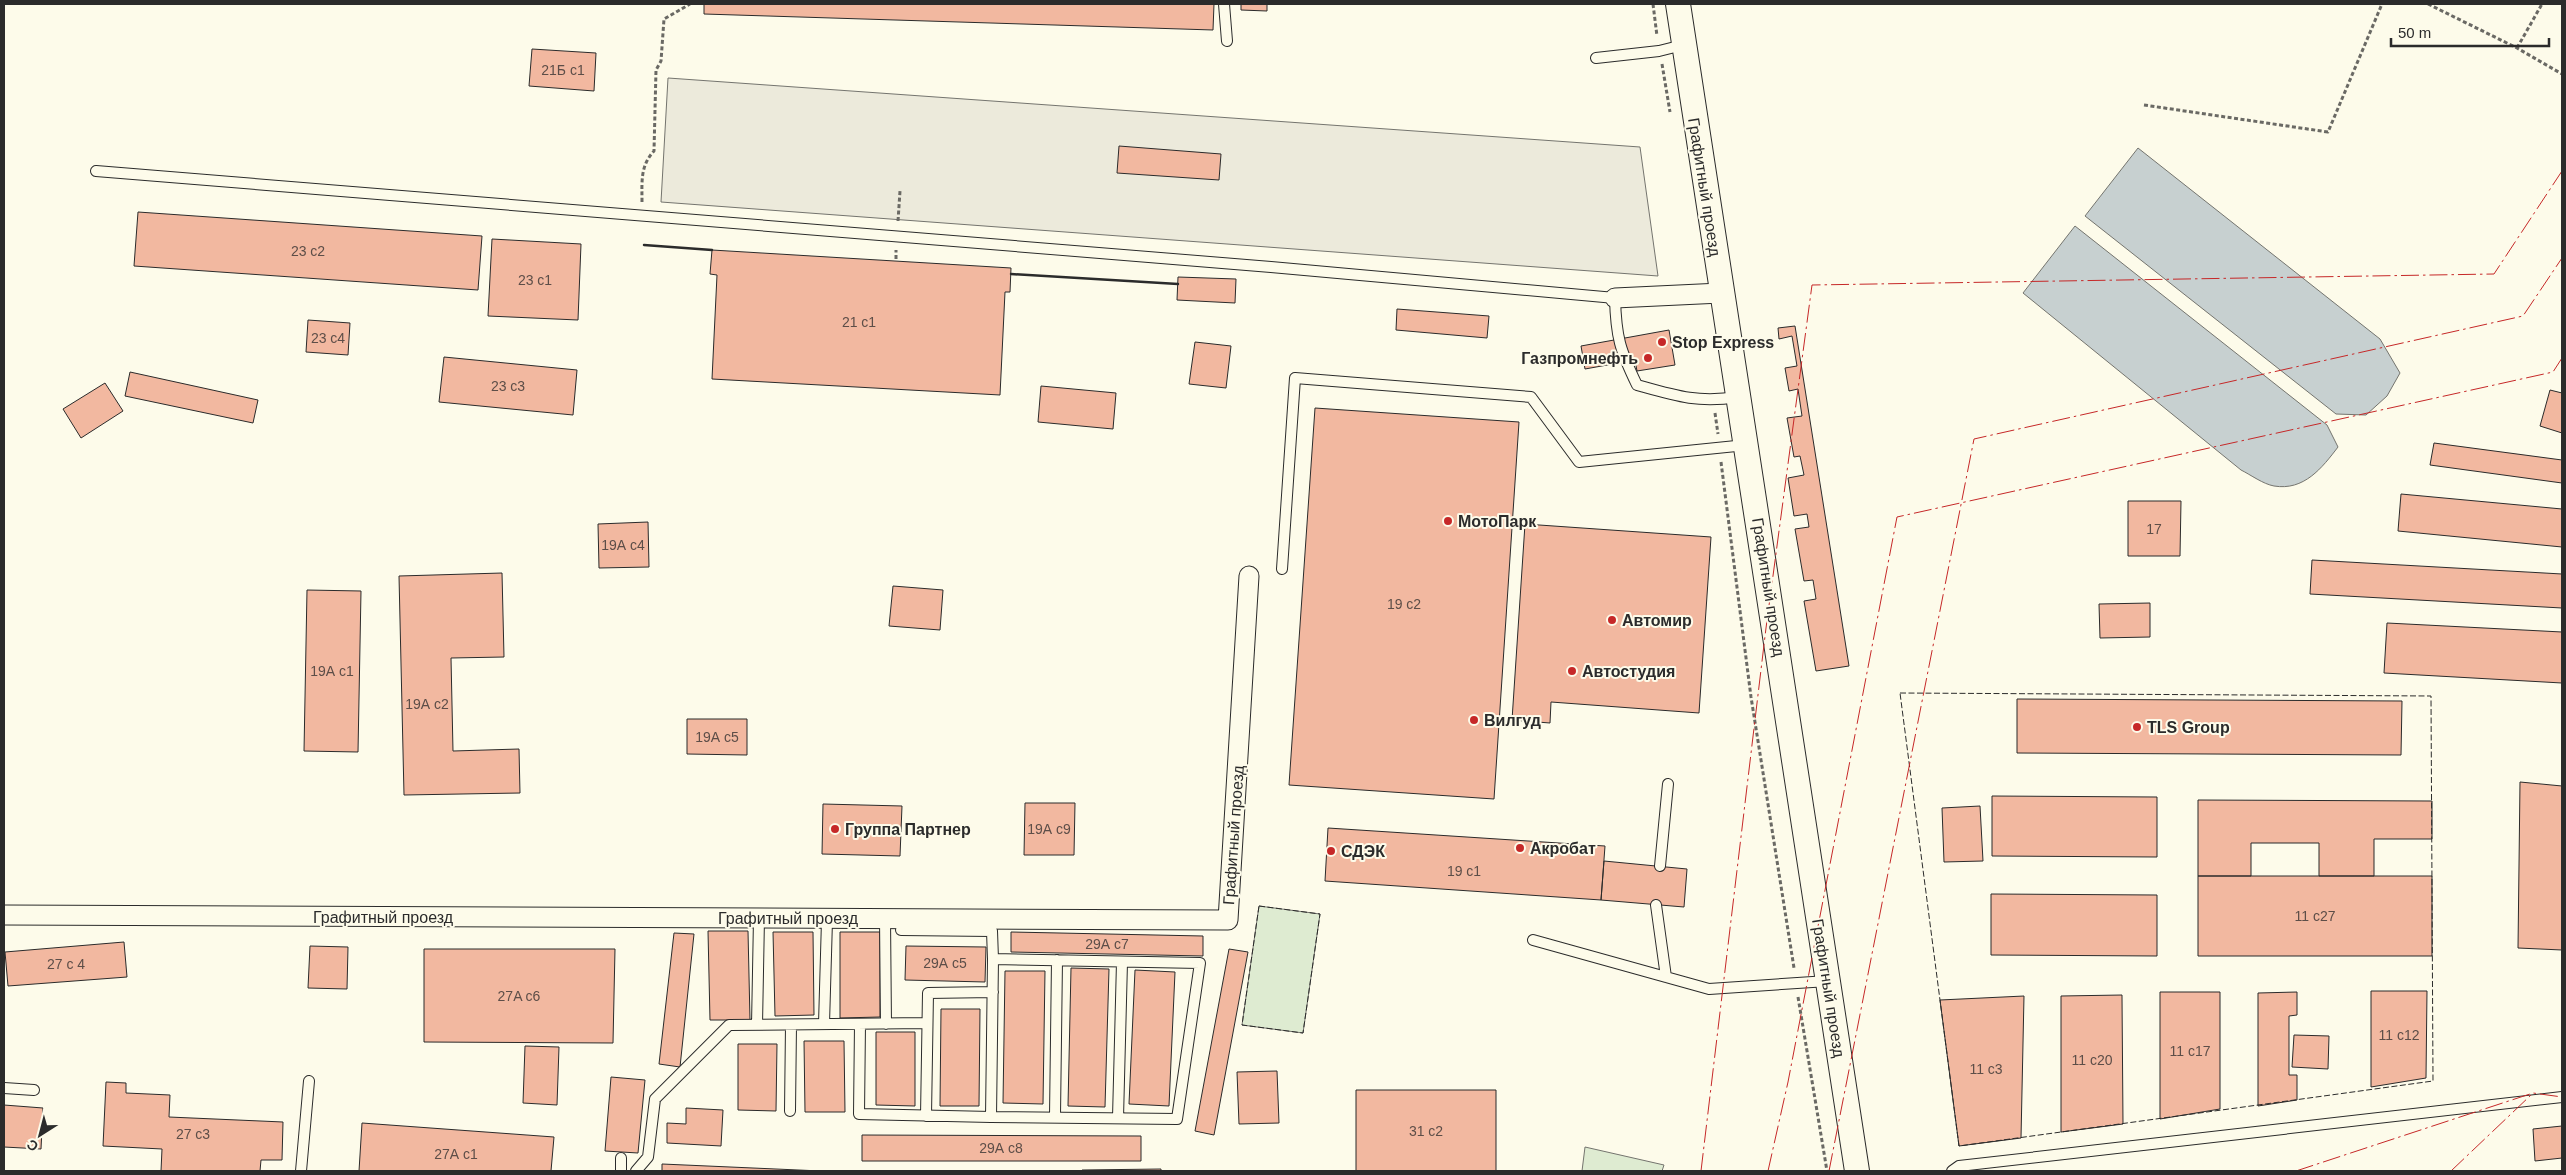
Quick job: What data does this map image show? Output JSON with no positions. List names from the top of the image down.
{
  "streets": {
    "street": ["Графитный проезд"]
  },
  "places": [
    "Stop Express",
    "Газпромнефть",
    "МотоПарк",
    "Автомир",
    "Автостудия",
    "Вилгуд",
    "TLS Group",
    "Группа Партнер",
    "Акробат",
    "СДЭК"
  ],
  "house_numbers": [
    "21Б с1",
    "23 с2",
    "23 с1",
    "21 с1",
    "23 с4",
    "23 с3",
    "17",
    "19А с4",
    "19 с2",
    "19А с1",
    "19А с2",
    "19А с5",
    "19А с9",
    "19 с1",
    "11 с27",
    "29А с7",
    "29А с5",
    "27 с 4",
    "27A с6",
    "11 с12",
    "11 c17",
    "11 c20",
    "11 с3",
    "31 с2",
    "27 с3",
    "29А с8",
    "27А с1"
  ],
  "scale_bar": "50 m",
  "north": "bottom left"
}
